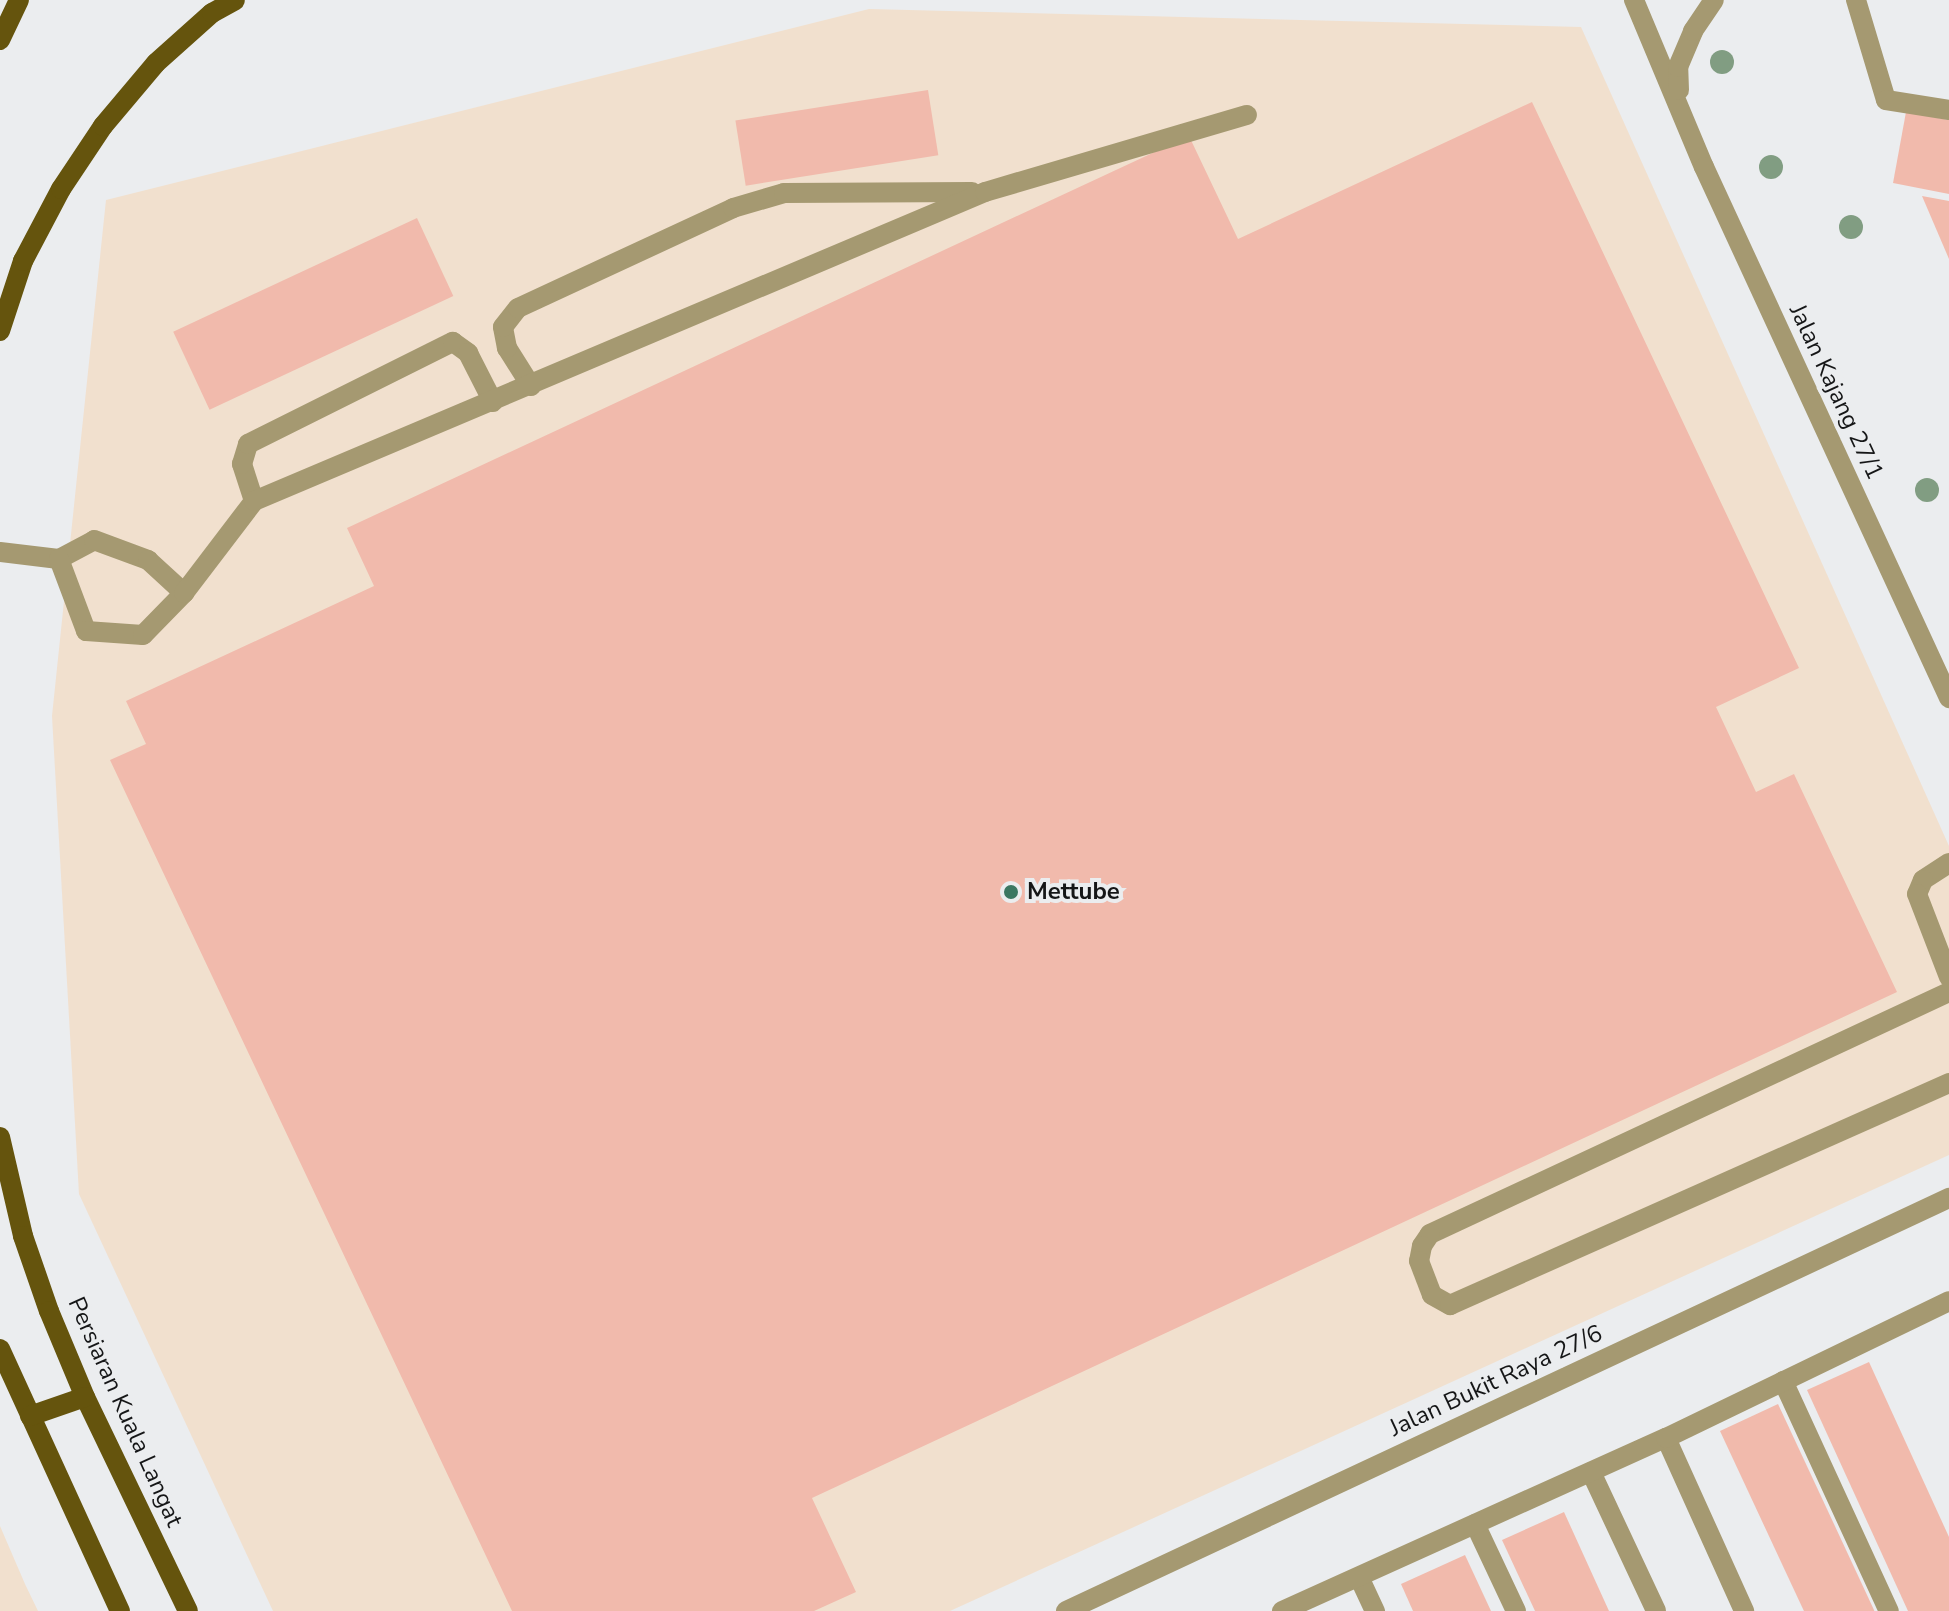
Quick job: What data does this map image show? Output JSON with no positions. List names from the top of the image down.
{
  "streets": {
    "main road": ["Persiaran Kuala Langat"],
    "street": ["Jalan Kajang 27/1", "Jalan Bukit Raya 27/6"]
  },
  "places": ["Mettube"]
}
